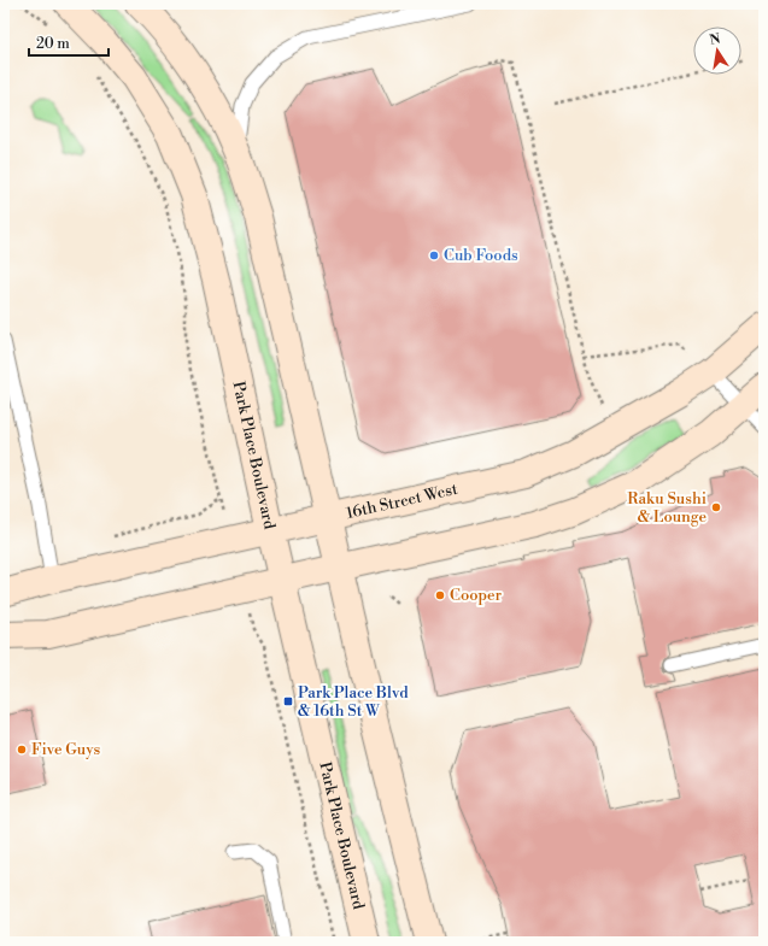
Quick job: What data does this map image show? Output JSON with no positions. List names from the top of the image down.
{
  "streets": {
    "street": ["Park Place Boulevard", "16th Street West"]
  },
  "crossings": [
    ["Park Place Boulevard", "16th Street West"]
  ],
  "places": {
    "other": [
      "Cub Foods",
      "Raku Sushi & Lounge",
      "Cooper",
      "Five Guys"
    ],
    "transit": ["Park Place Blvd & 16th St W"]
  },
  "scale_bar": "20 m",
  "north": "top"
}
